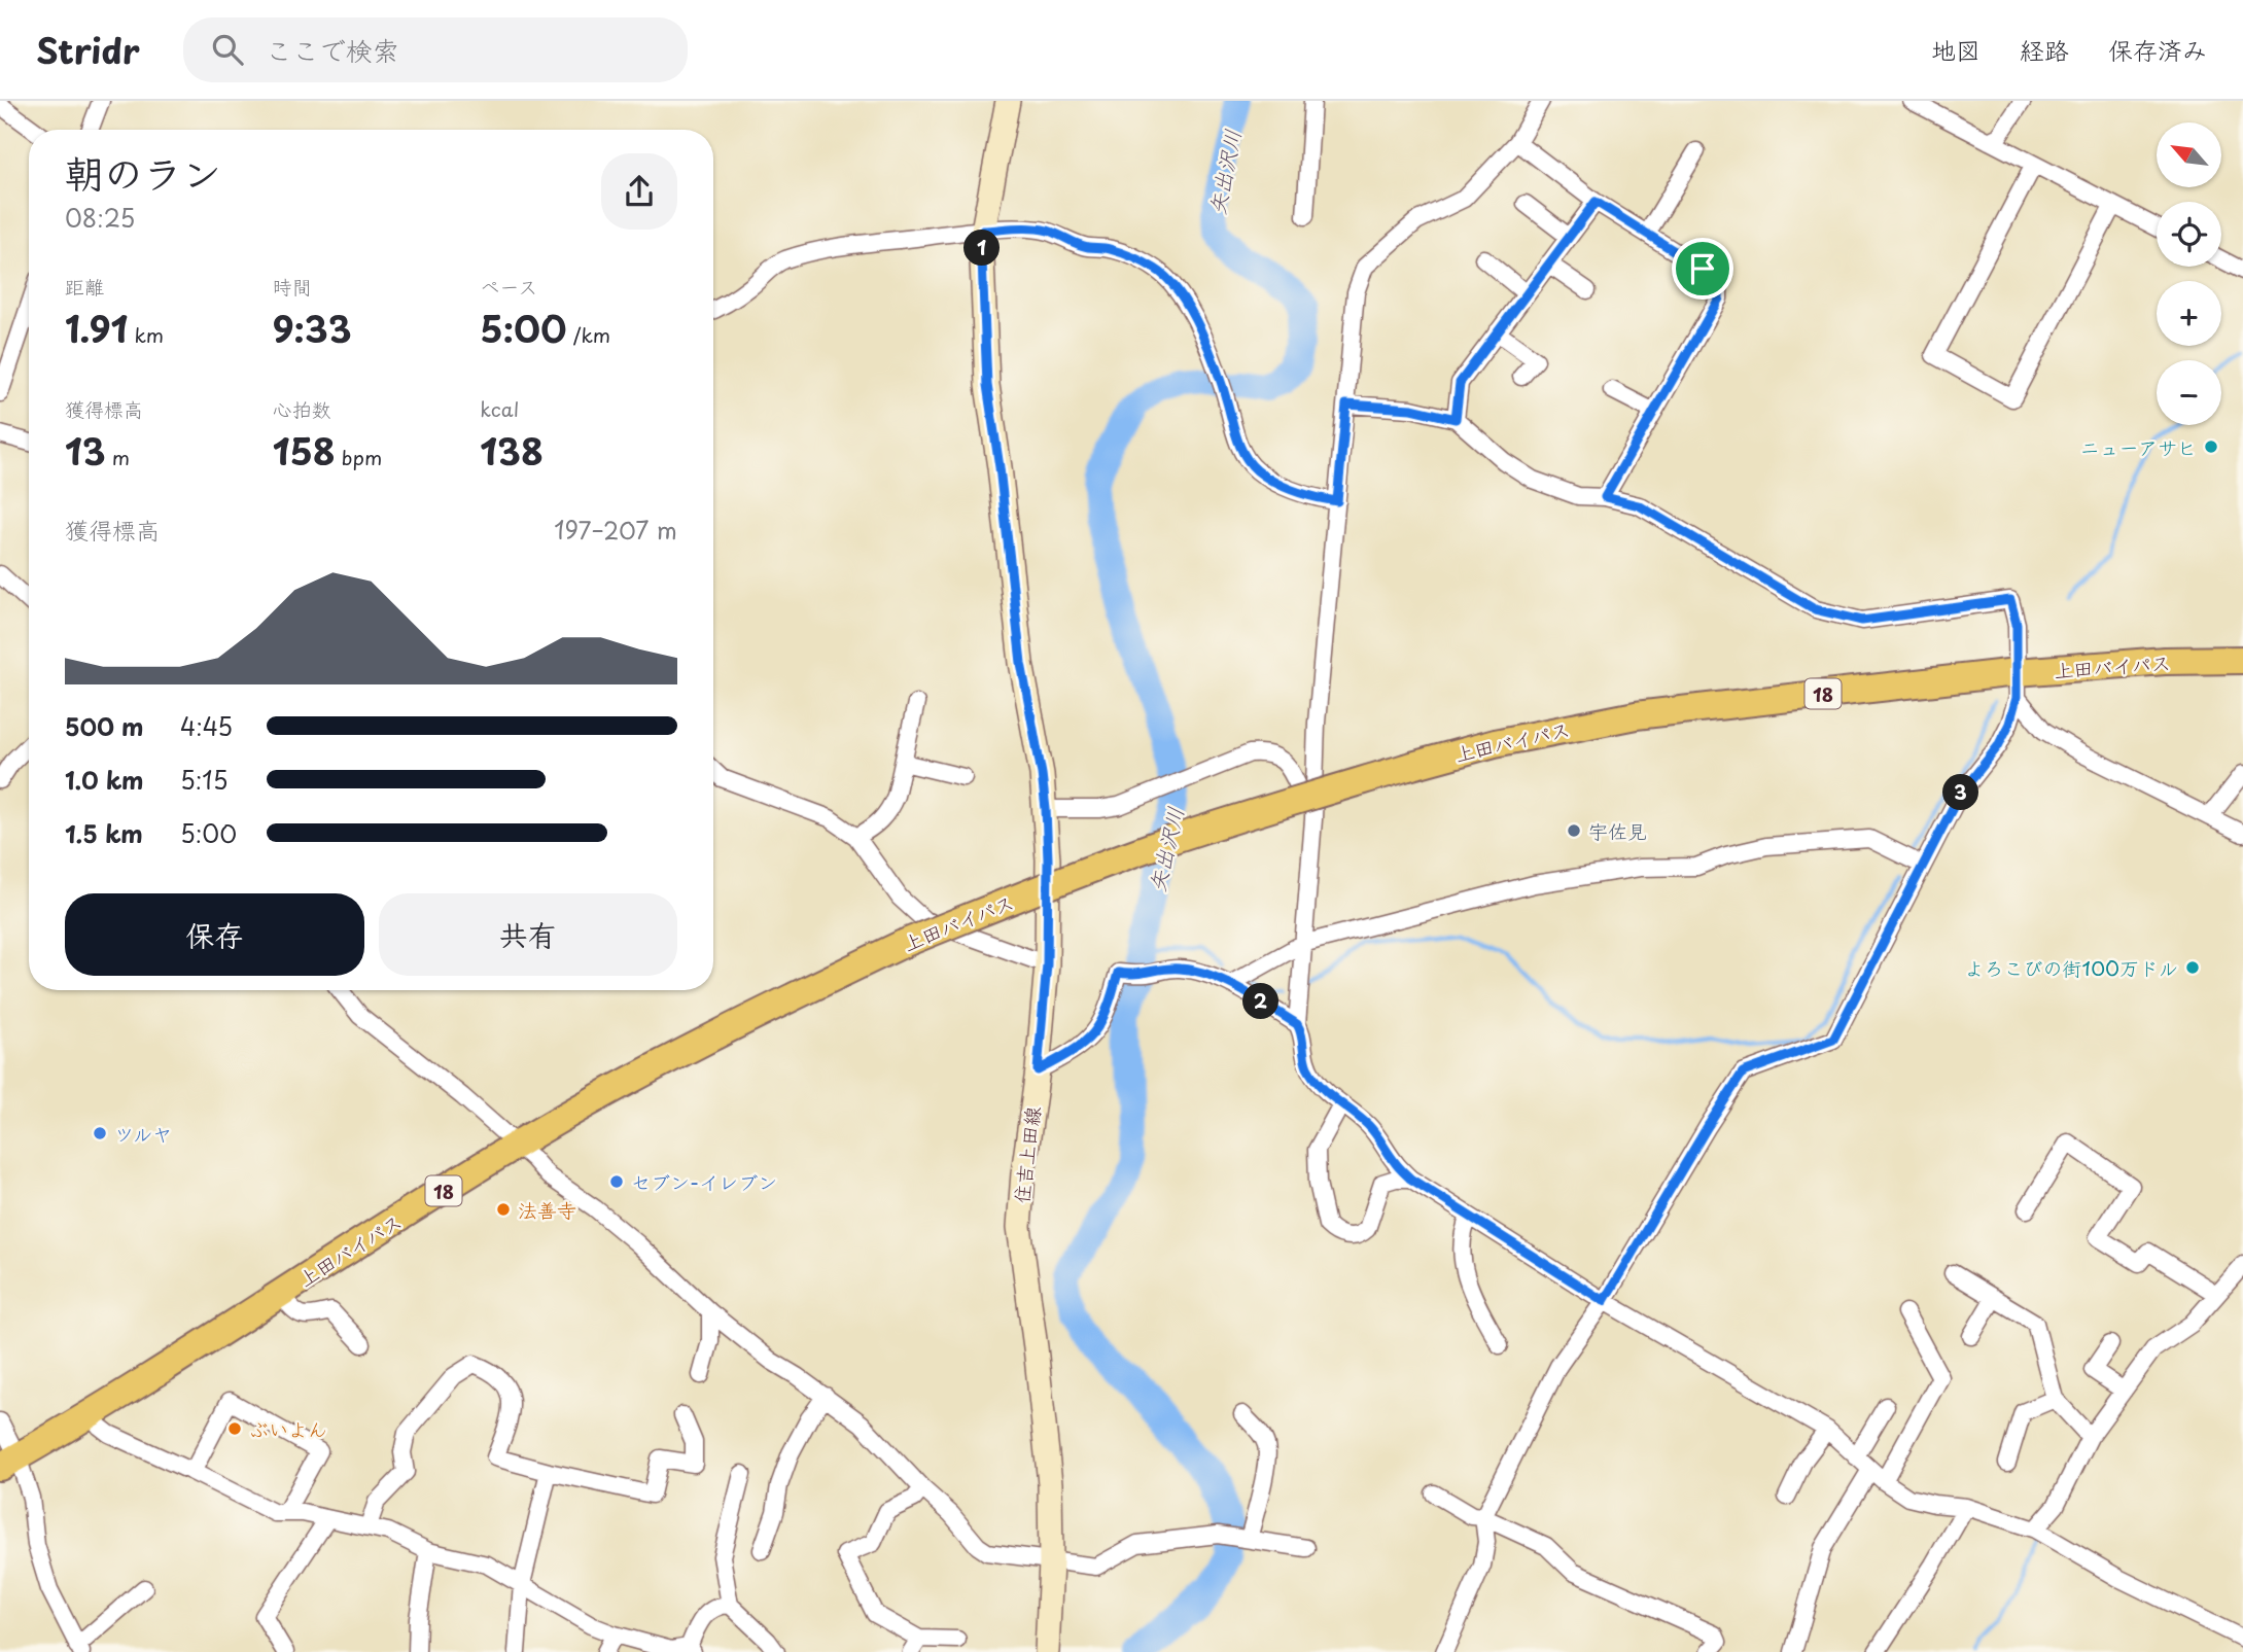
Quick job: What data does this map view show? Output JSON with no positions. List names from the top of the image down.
{
  "streets": {
    "highway": ["上田バイパス", "18"],
    "main road": ["住吉上田線"]
  },
  "water": ["矢出沢川"],
  "places": [
    "ニューアサヒ",
    "宇佐見",
    "よろこびの街100万ドル",
    "ツルヤ",
    "セブン-イレブン",
    "法善寺",
    "ぶいよん"
  ],
  "north": "top left",
  "page": {
    "header": "Stridr",
    "search": "ここで検索",
    "nav": ["地図", "経路", "保存済み"],
    "map_buttons": ["+", "−"],
    "heading": ["朝のラン", "08:25"],
    "pins": ["1", "3", "2"],
    "stats": [
      ["距離", "1.91 km"],
      ["時間", "9:33"],
      ["ペース", "5:00 /km"],
      ["獲得標高", "13 m"],
      ["心拍数", "158 bpm"],
      ["kcal", "138"]
    ],
    "chart": ["獲得標高", "197–207 m"],
    "list": [
      {
        "name": "500 m",
        "note": "4:45"
      },
      {
        "name": "1.0 km",
        "note": "5:15"
      },
      {
        "name": "1.5 km",
        "note": "5:00"
      }
    ],
    "buttons": ["保存", "共有"]
  }
}
